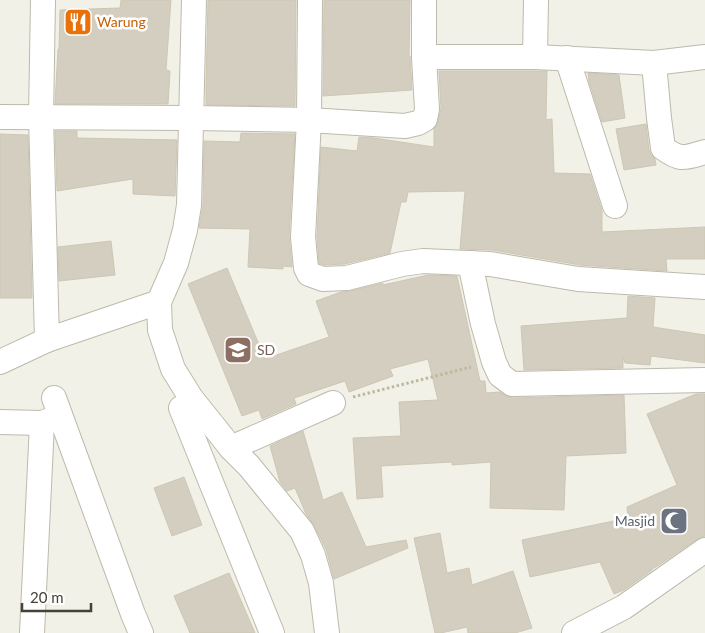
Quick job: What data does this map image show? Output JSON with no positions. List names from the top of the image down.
{
  "places": {
    "restaurant": ["Warung"],
    "school or university": ["SD"],
    "mosque": ["Masjid"]
  },
  "scale_bar": "20 m"
}
